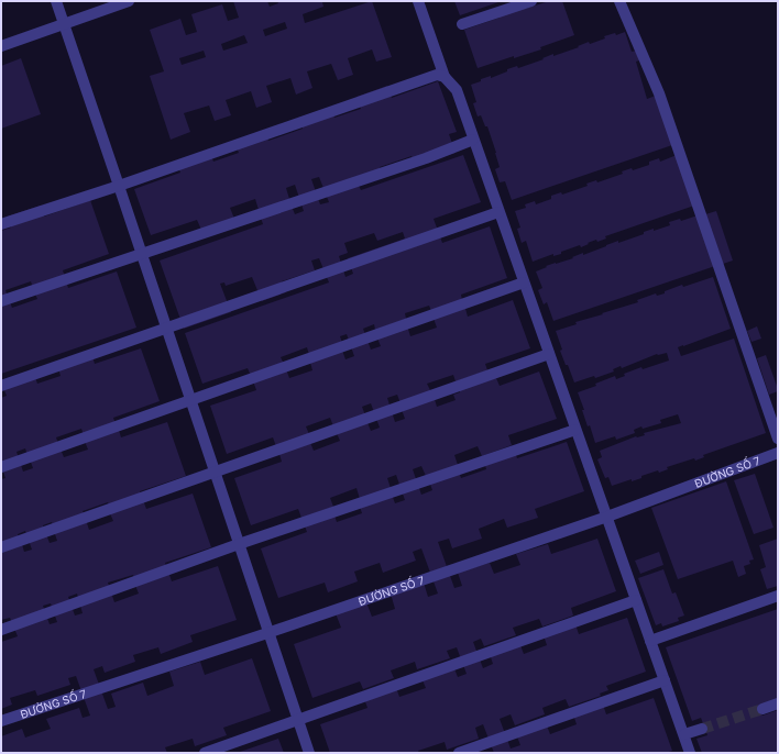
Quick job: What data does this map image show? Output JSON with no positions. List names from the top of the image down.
{
  "streets": {
    "lane": ["ĐƯỜNG SỐ 7"]
  }
}
